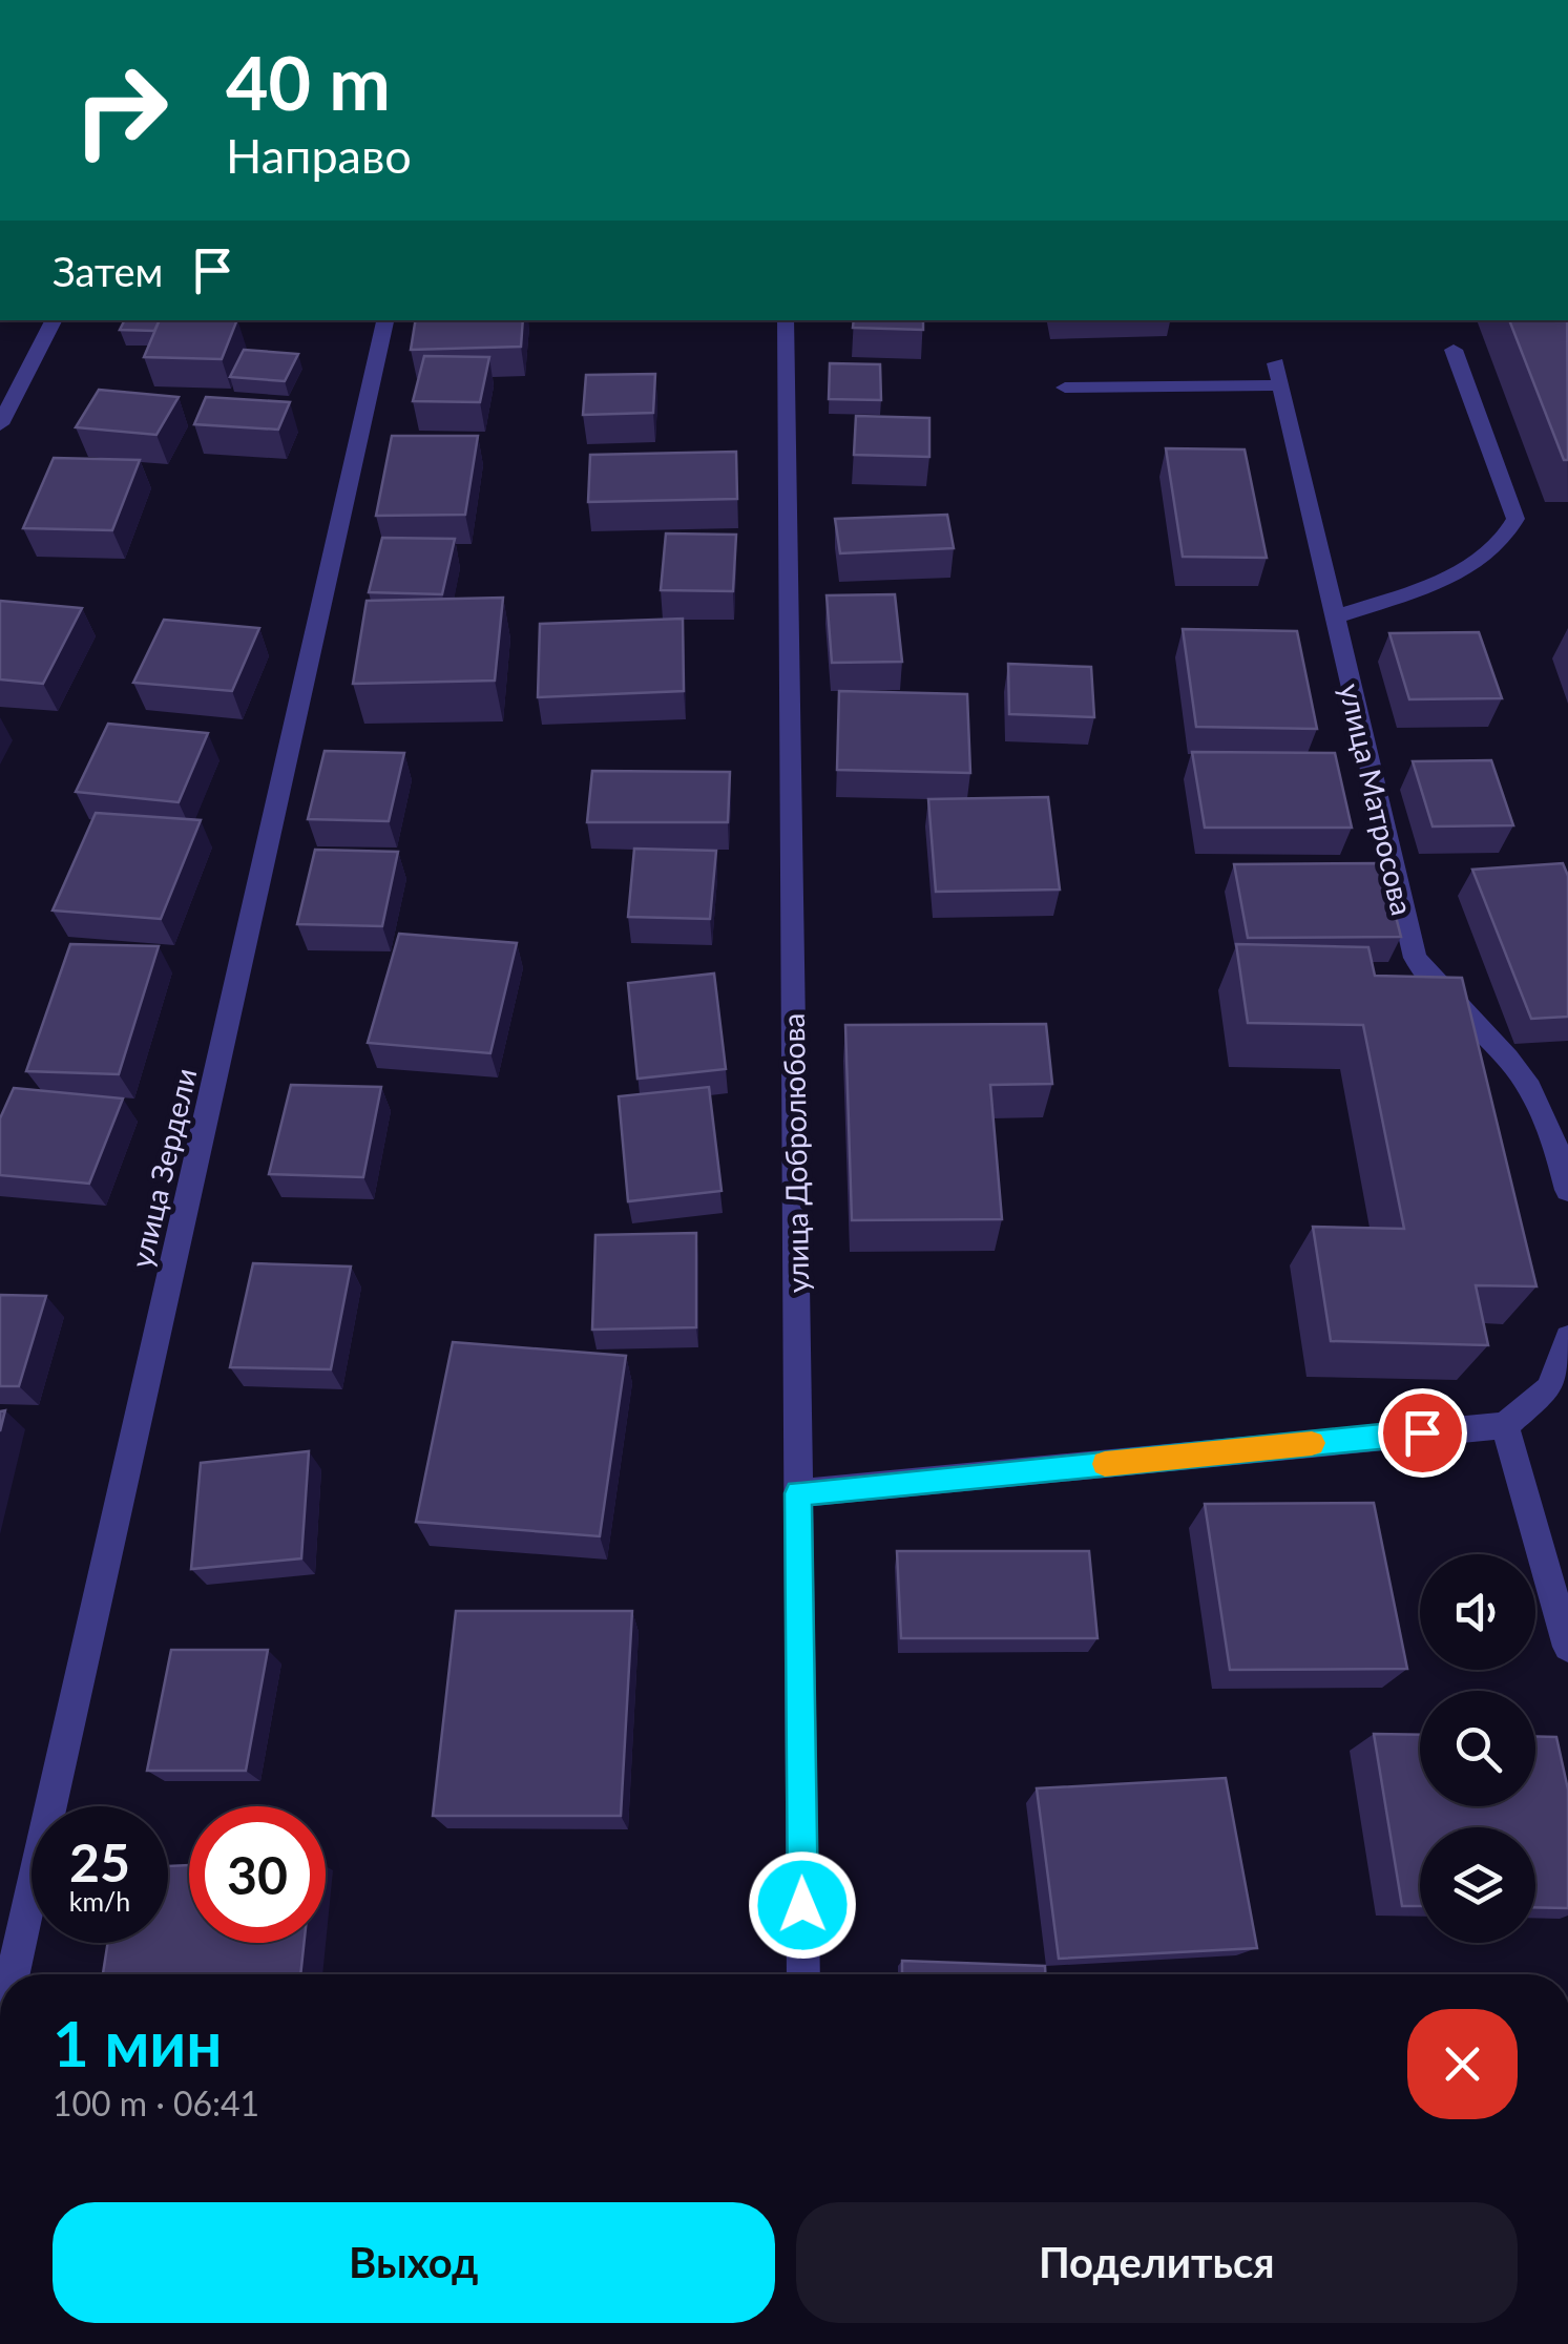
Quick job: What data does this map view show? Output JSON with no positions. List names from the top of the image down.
{
  "streets": {
    "street": ["улица Матросова", "улица Добролюбова", "улица Зердели"]
  },
  "page": {
    "turn": ["40 m", "Направо"],
    "then": "Затем",
    "speed": "25 km/h",
    "limit": "30",
    "heading": ["1 мин", "100 m · 06:41"],
    "buttons": ["Выход", "Поделиться"]
  }
}
